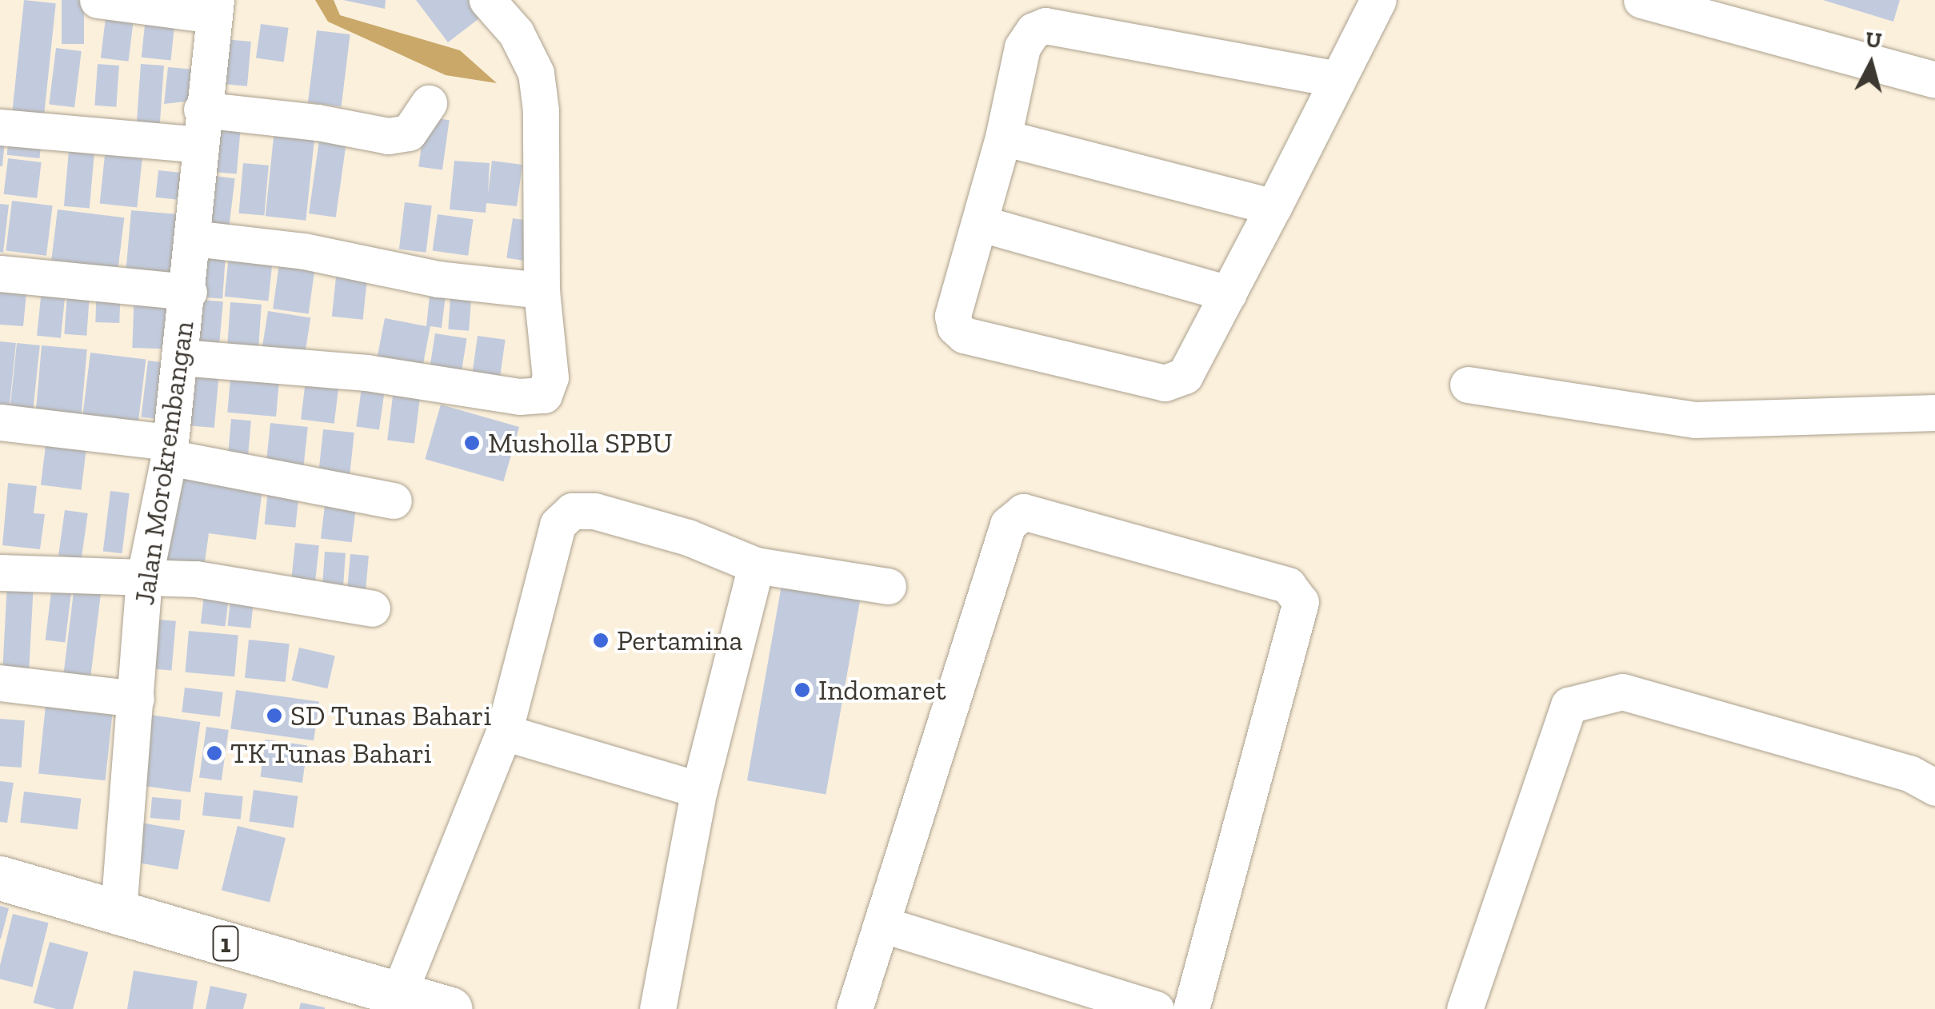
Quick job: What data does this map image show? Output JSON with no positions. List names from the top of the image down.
{
  "streets": {
    "highway": ["1"],
    "street": ["Jalan Morokrembangan"]
  },
  "crossings": [
    ["Jalan Morokrembangan", "1"]
  ],
  "places": [
    "Musholla SPBU",
    "Pertamina",
    "Indomaret",
    "SD Tunas Bahari",
    "TK Tunas Bahari"
  ],
  "north": "top"
}
